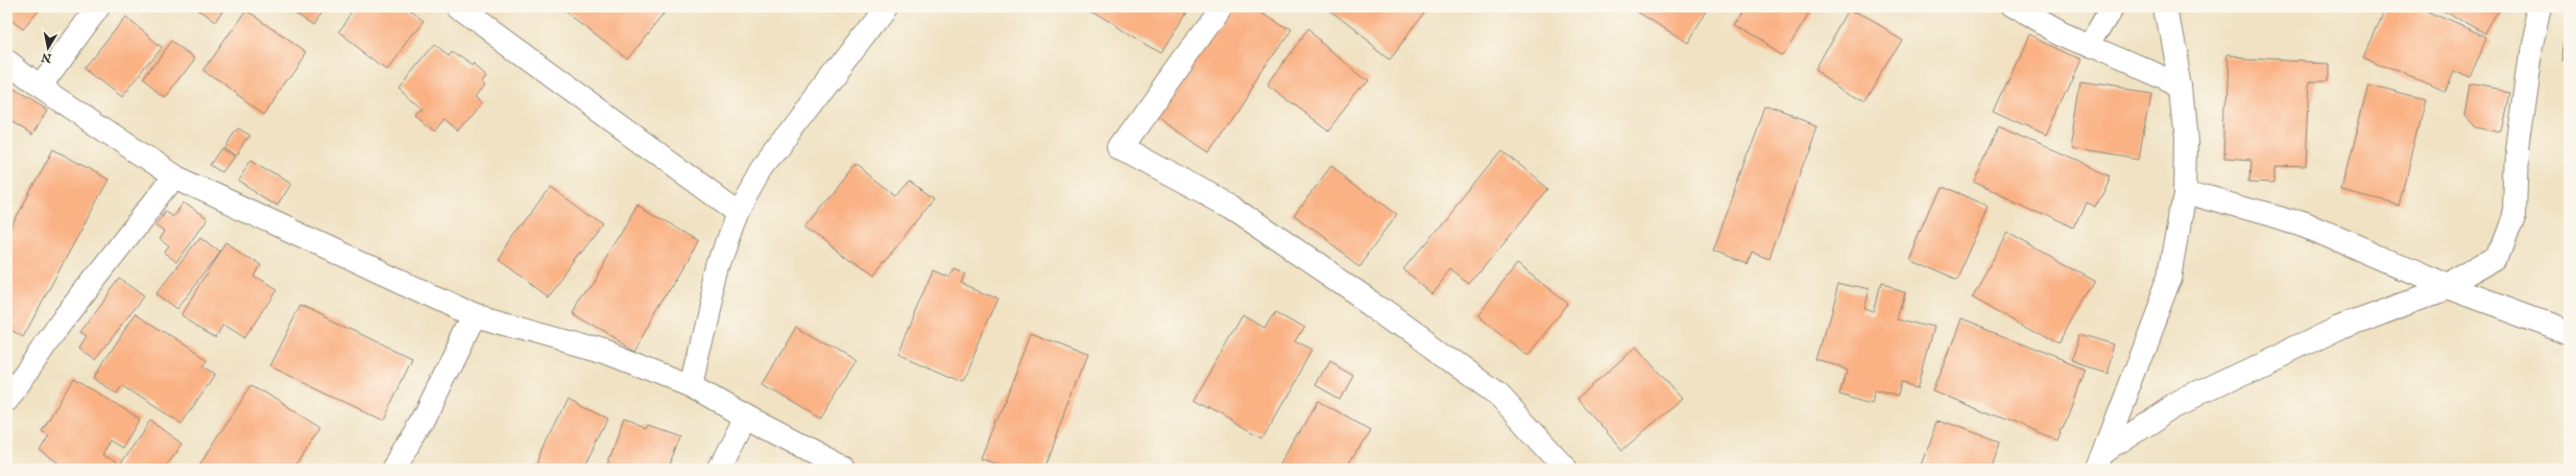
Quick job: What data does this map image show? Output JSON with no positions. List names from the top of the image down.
{
  "north": "bottom"
}
